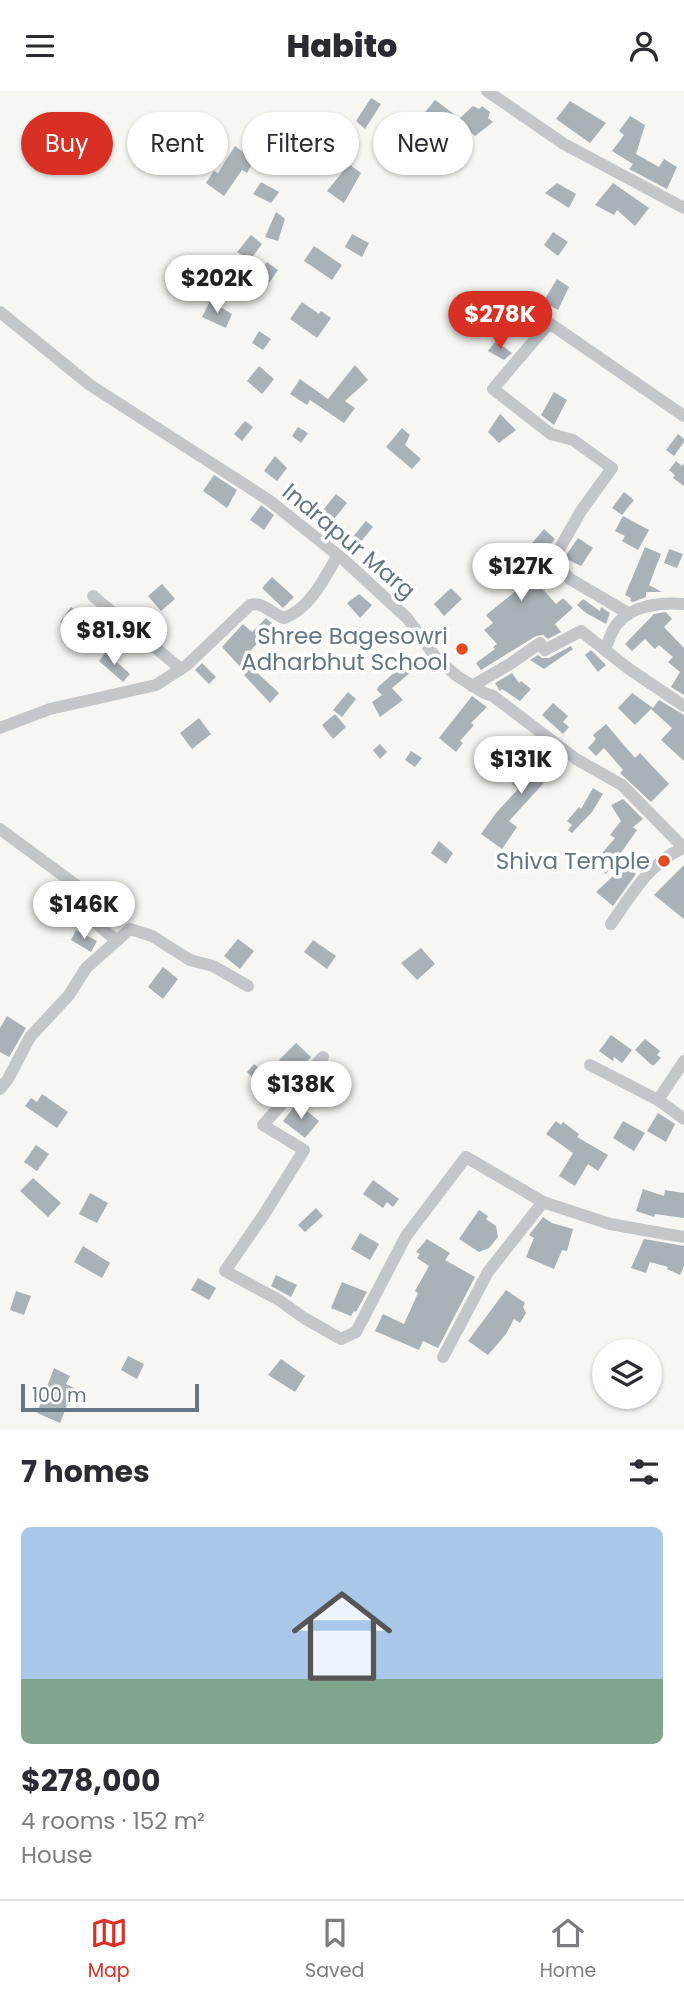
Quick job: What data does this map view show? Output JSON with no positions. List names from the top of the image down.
{
  "streets": {
    "street": ["Indrapur Marg"]
  },
  "places": ["Shree Bagesowri Adharbhut School", "Shiva Temple"],
  "scale_bar": "100 m",
  "page": {
    "header": "Habito",
    "chip": [
      "Buy",
      "Rent",
      "Filters",
      "New"
    ],
    "price": [
      "$202K",
      "$278K",
      "$127K",
      "$81.9K",
      "$131K",
      "$146K",
      "$138K"
    ],
    "scale": "100 m",
    "heading": "7 homes",
    "list": [
      {
        "name": "$278,000",
        "note": "4 rooms · 152 m² · House"
      }
    ],
    "tabs": ["Map", "Saved", "Home"]
  }
}
